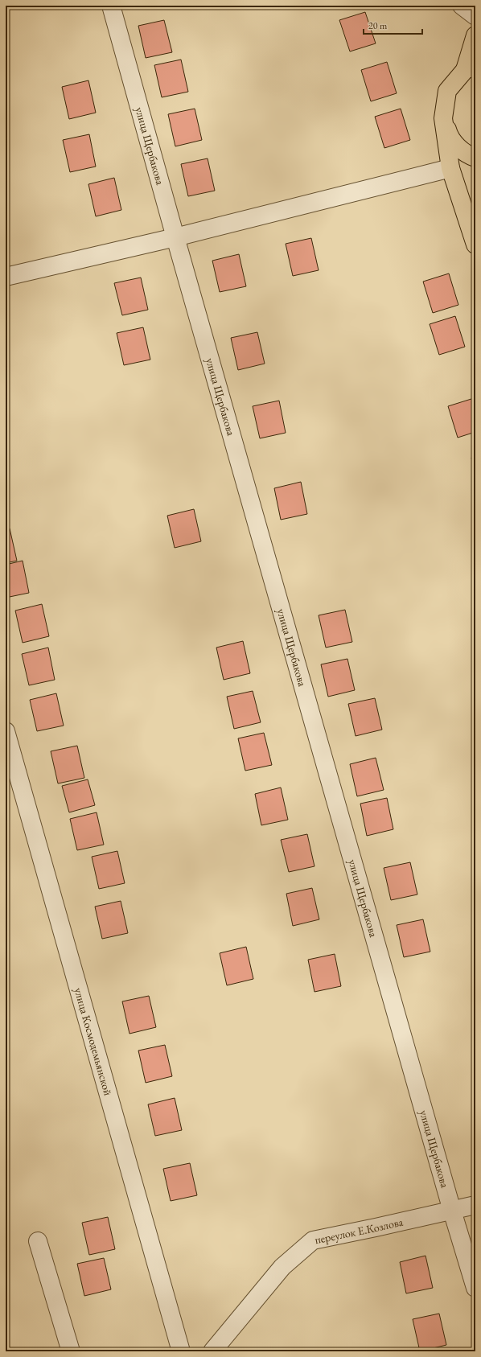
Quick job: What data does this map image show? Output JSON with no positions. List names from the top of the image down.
{
  "streets": {
    "street": ["улица Щербакова", "улица Космодемьянской", "переулок Е.Козлова"]
  },
  "crossings": [
    ["улица Щербакова", "переулок Е.Козлова"]
  ],
  "scale_bar": "20 m"
}
